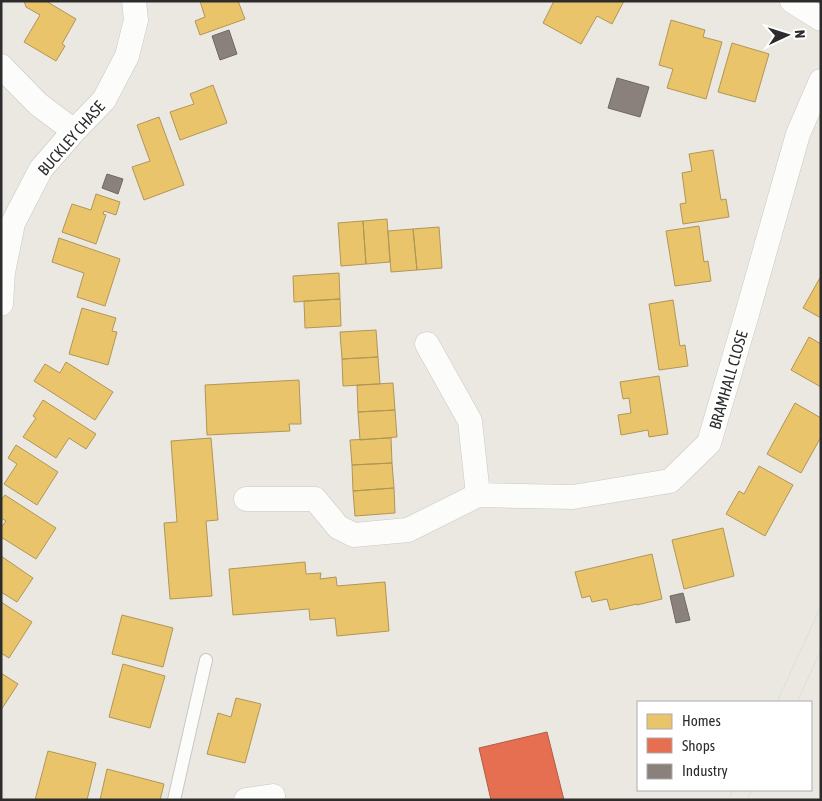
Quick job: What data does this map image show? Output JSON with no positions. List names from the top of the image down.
{
  "streets": {
    "street": ["BUCKLEY CHASE", "BRAMHALL CLOSE"]
  },
  "legend": ["Homes", "Shops", "Industry"],
  "north": "right"
}
